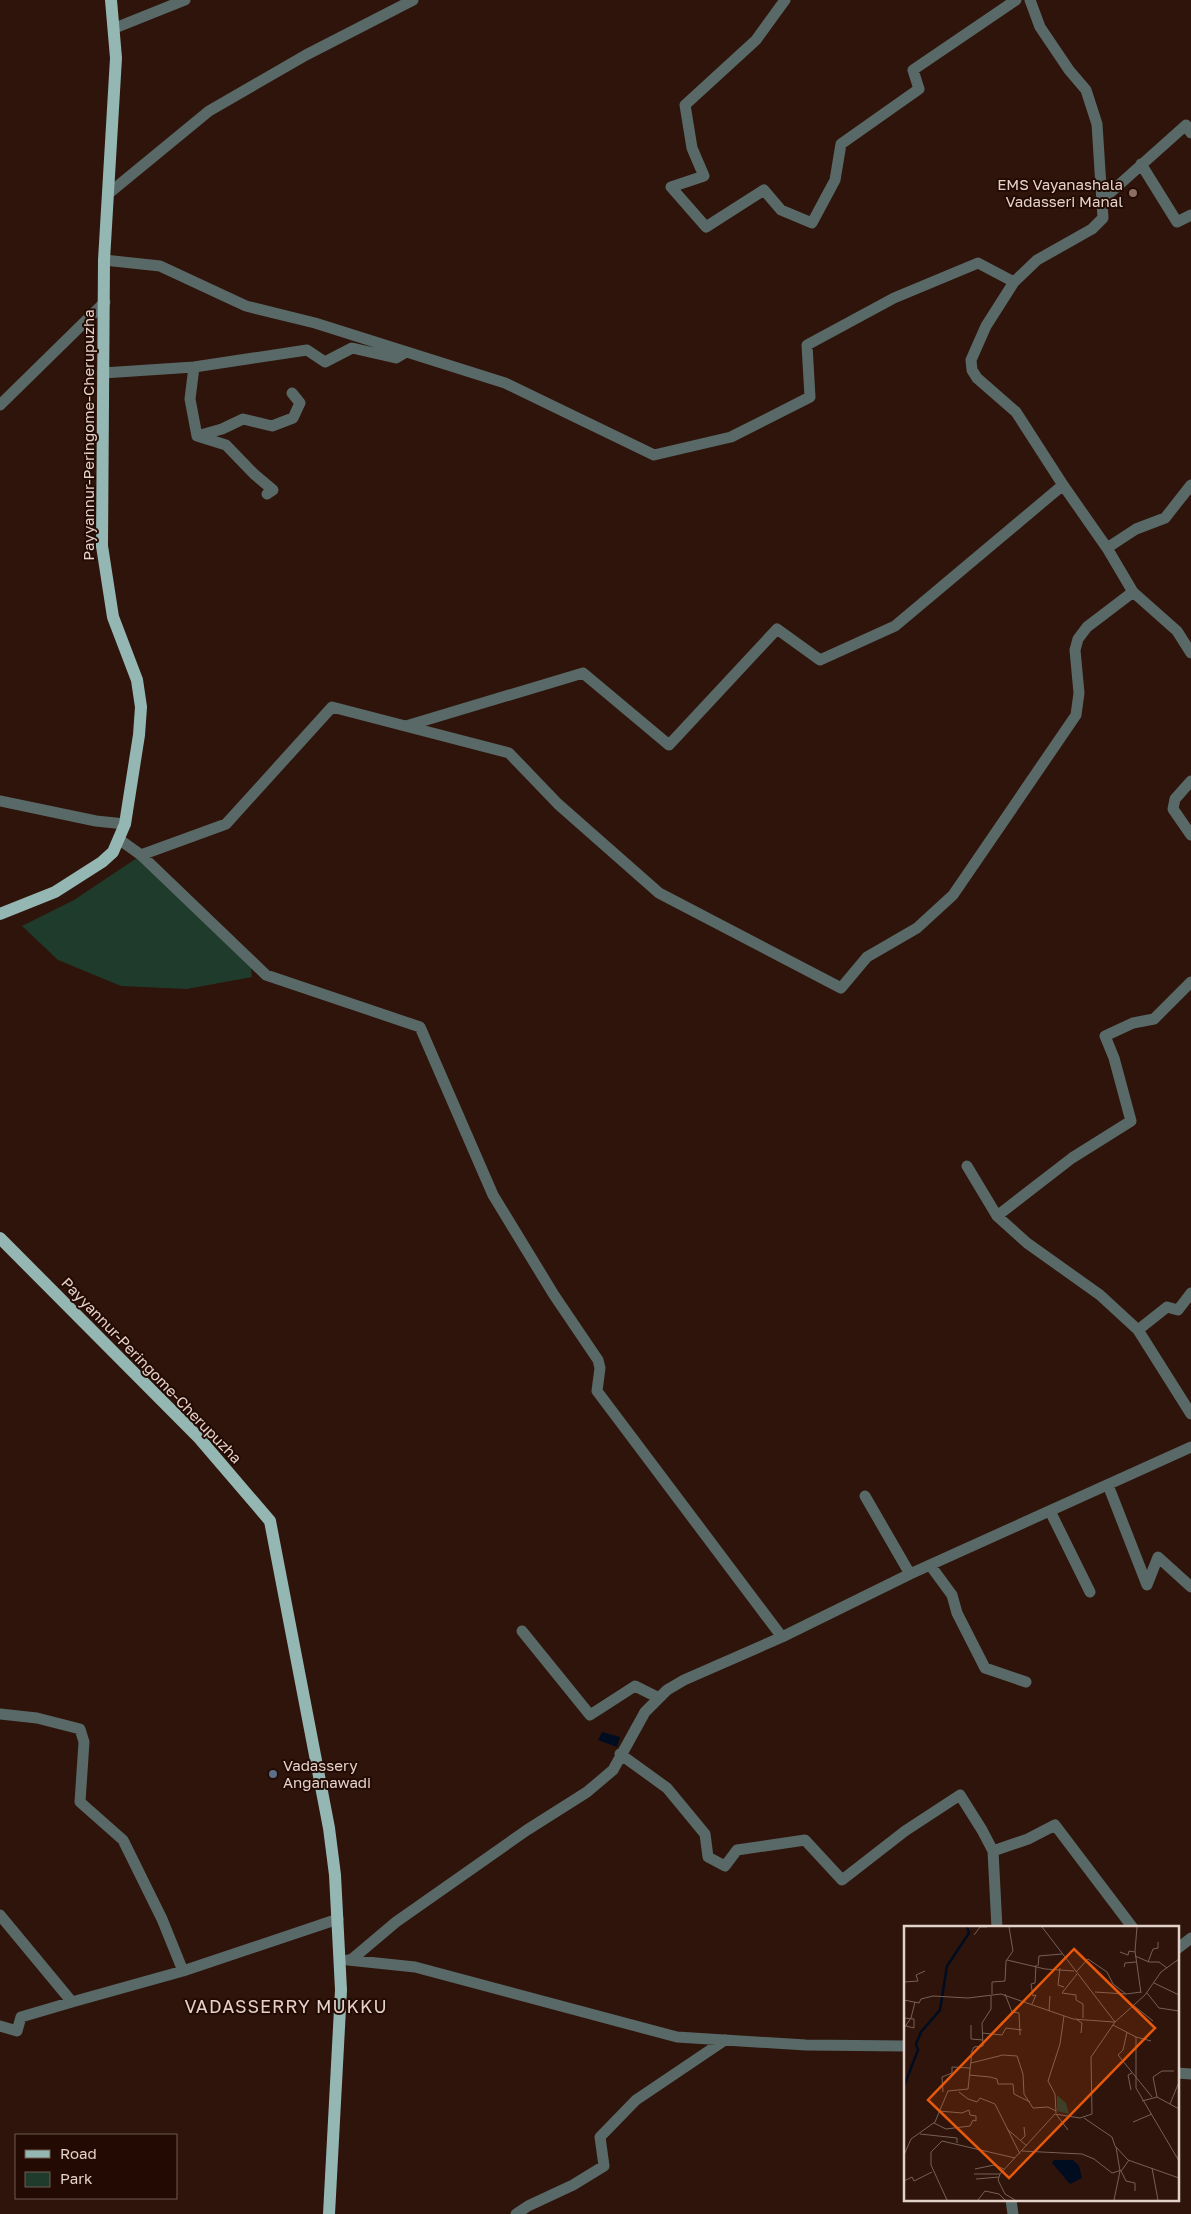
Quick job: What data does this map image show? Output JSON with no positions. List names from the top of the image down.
{
  "streets": {
    "main road": ["Payyannur-Peringome-Cherupuzha"]
  },
  "districts": ["VADASSERRY MUKKU"],
  "places": ["EMS Vayanashala Vadasseri Manal", "Vadassery Anganawadi"],
  "legend": ["Road", "Park"]
}
